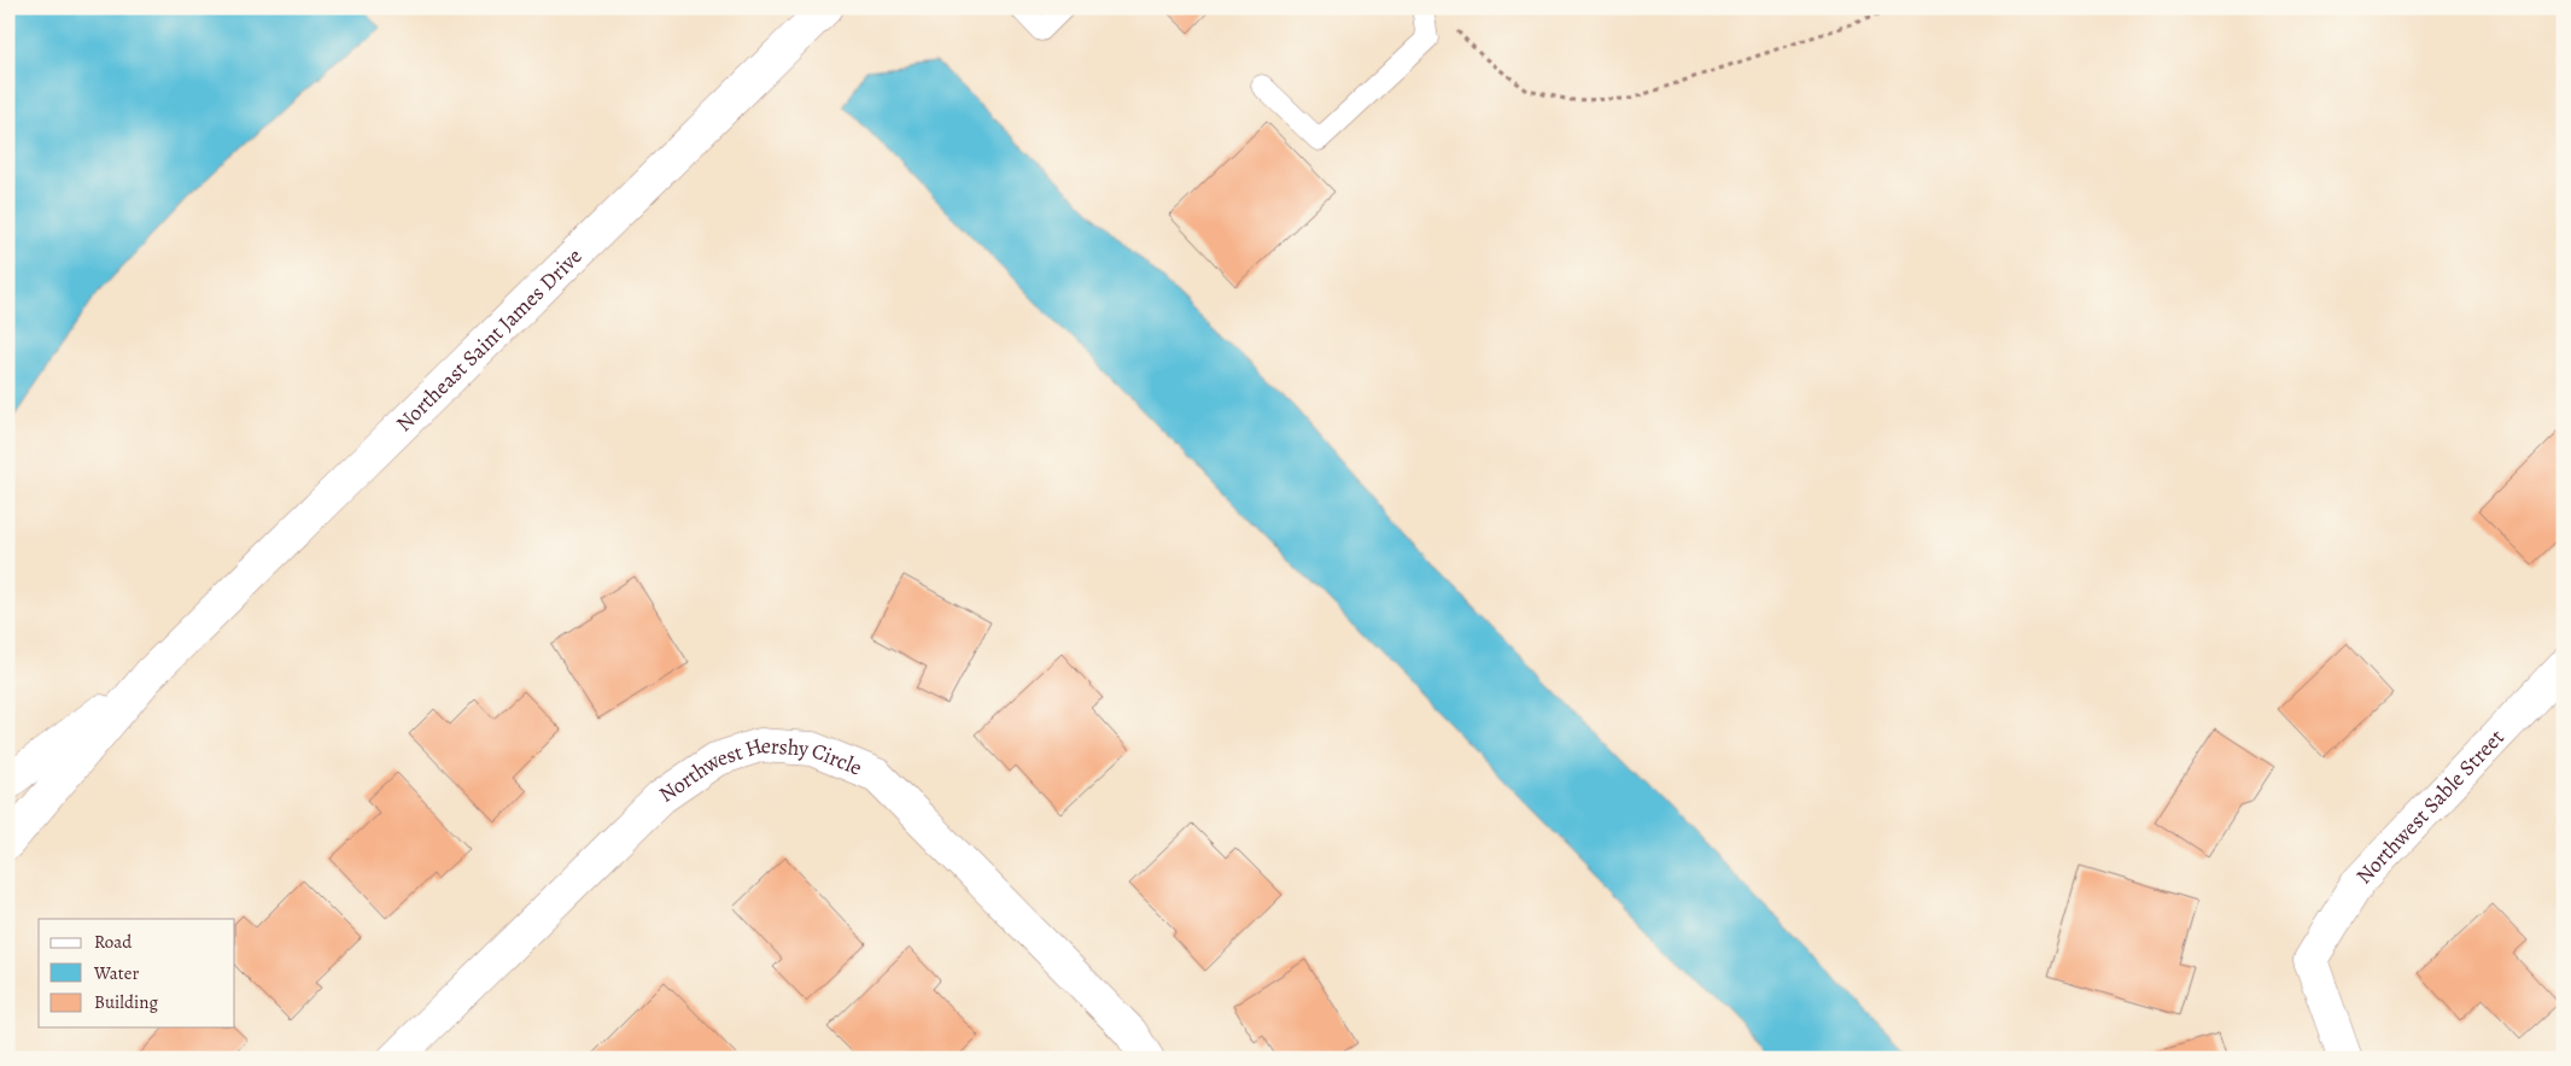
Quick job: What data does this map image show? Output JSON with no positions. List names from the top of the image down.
{
  "streets": {
    "street": ["Northeast Saint James Drive", "Northwest Hershy Circle", "Northwest Sable Street"]
  },
  "legend": ["Road", "Water", "Building"]
}
